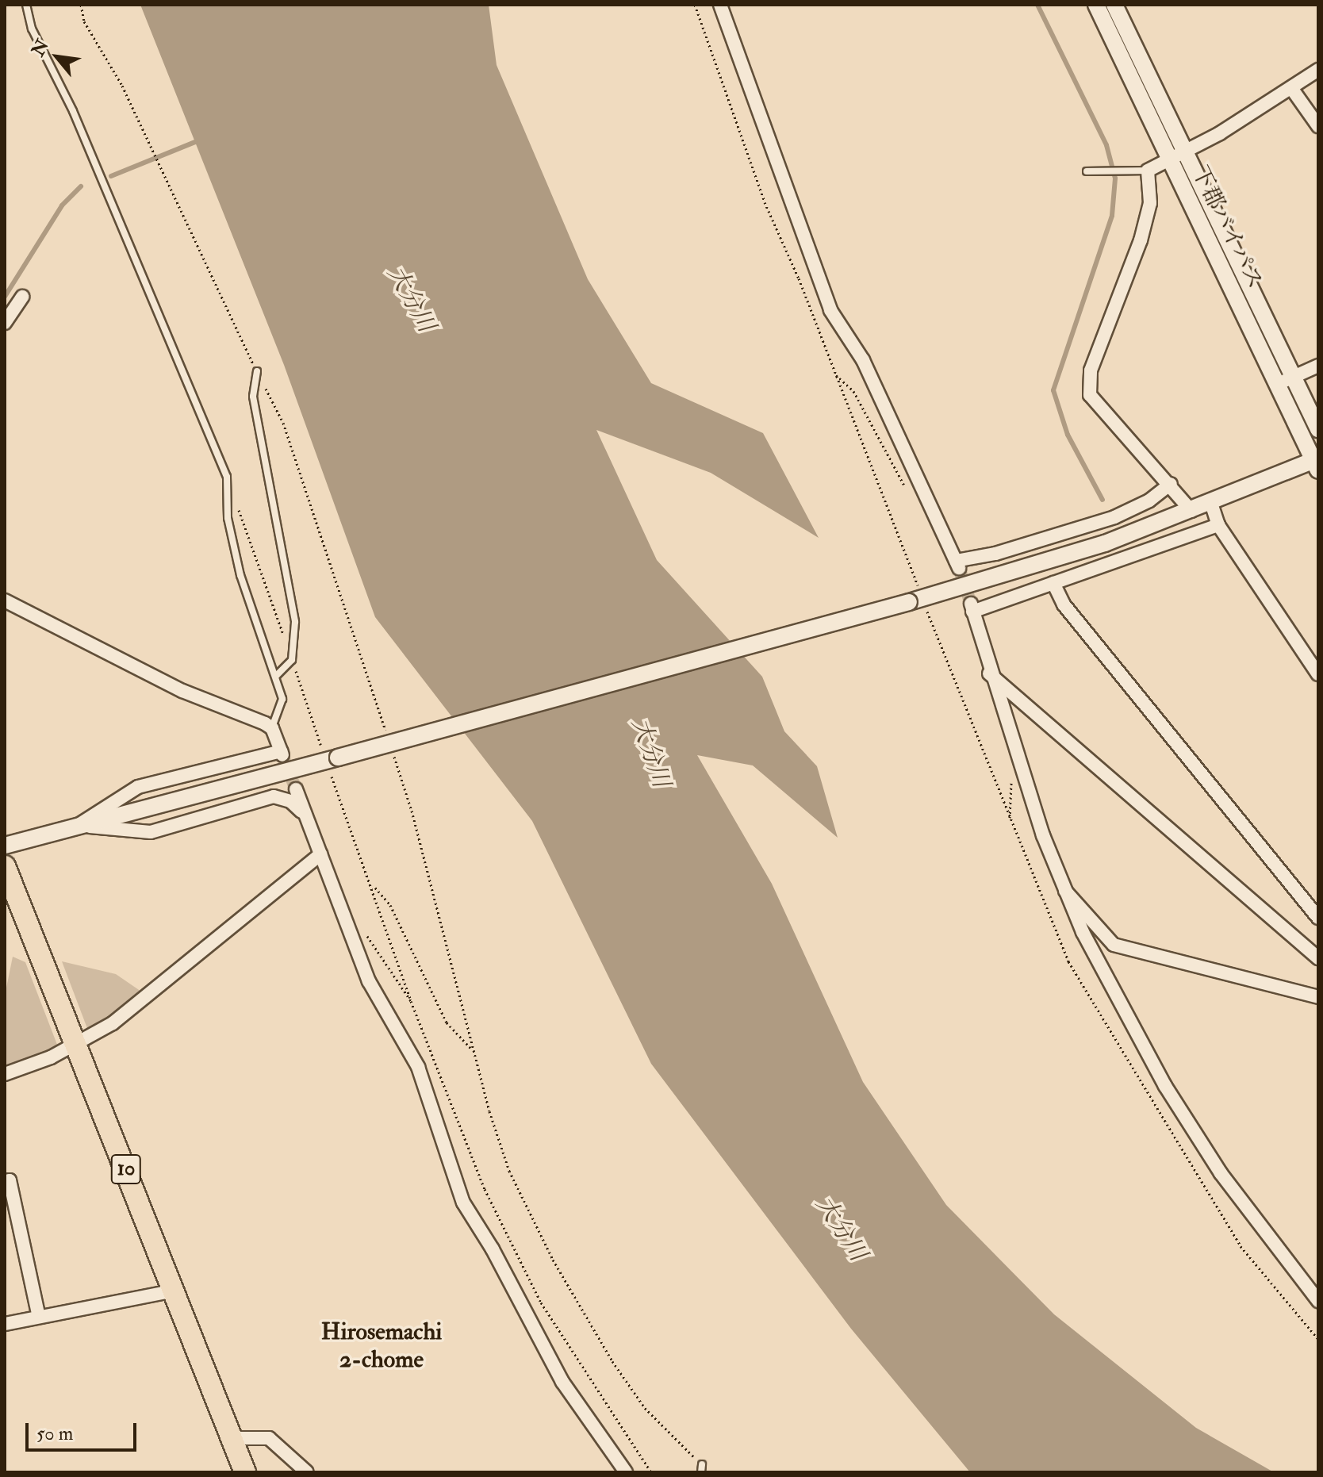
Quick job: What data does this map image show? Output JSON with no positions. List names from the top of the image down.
{
  "streets": {
    "highway": ["10"],
    "street": ["下郡バイパス"]
  },
  "districts": ["Hirosemachi 2-chome"],
  "water": ["大分川"],
  "scale_bar": "50 m",
  "north": "top left"
}
